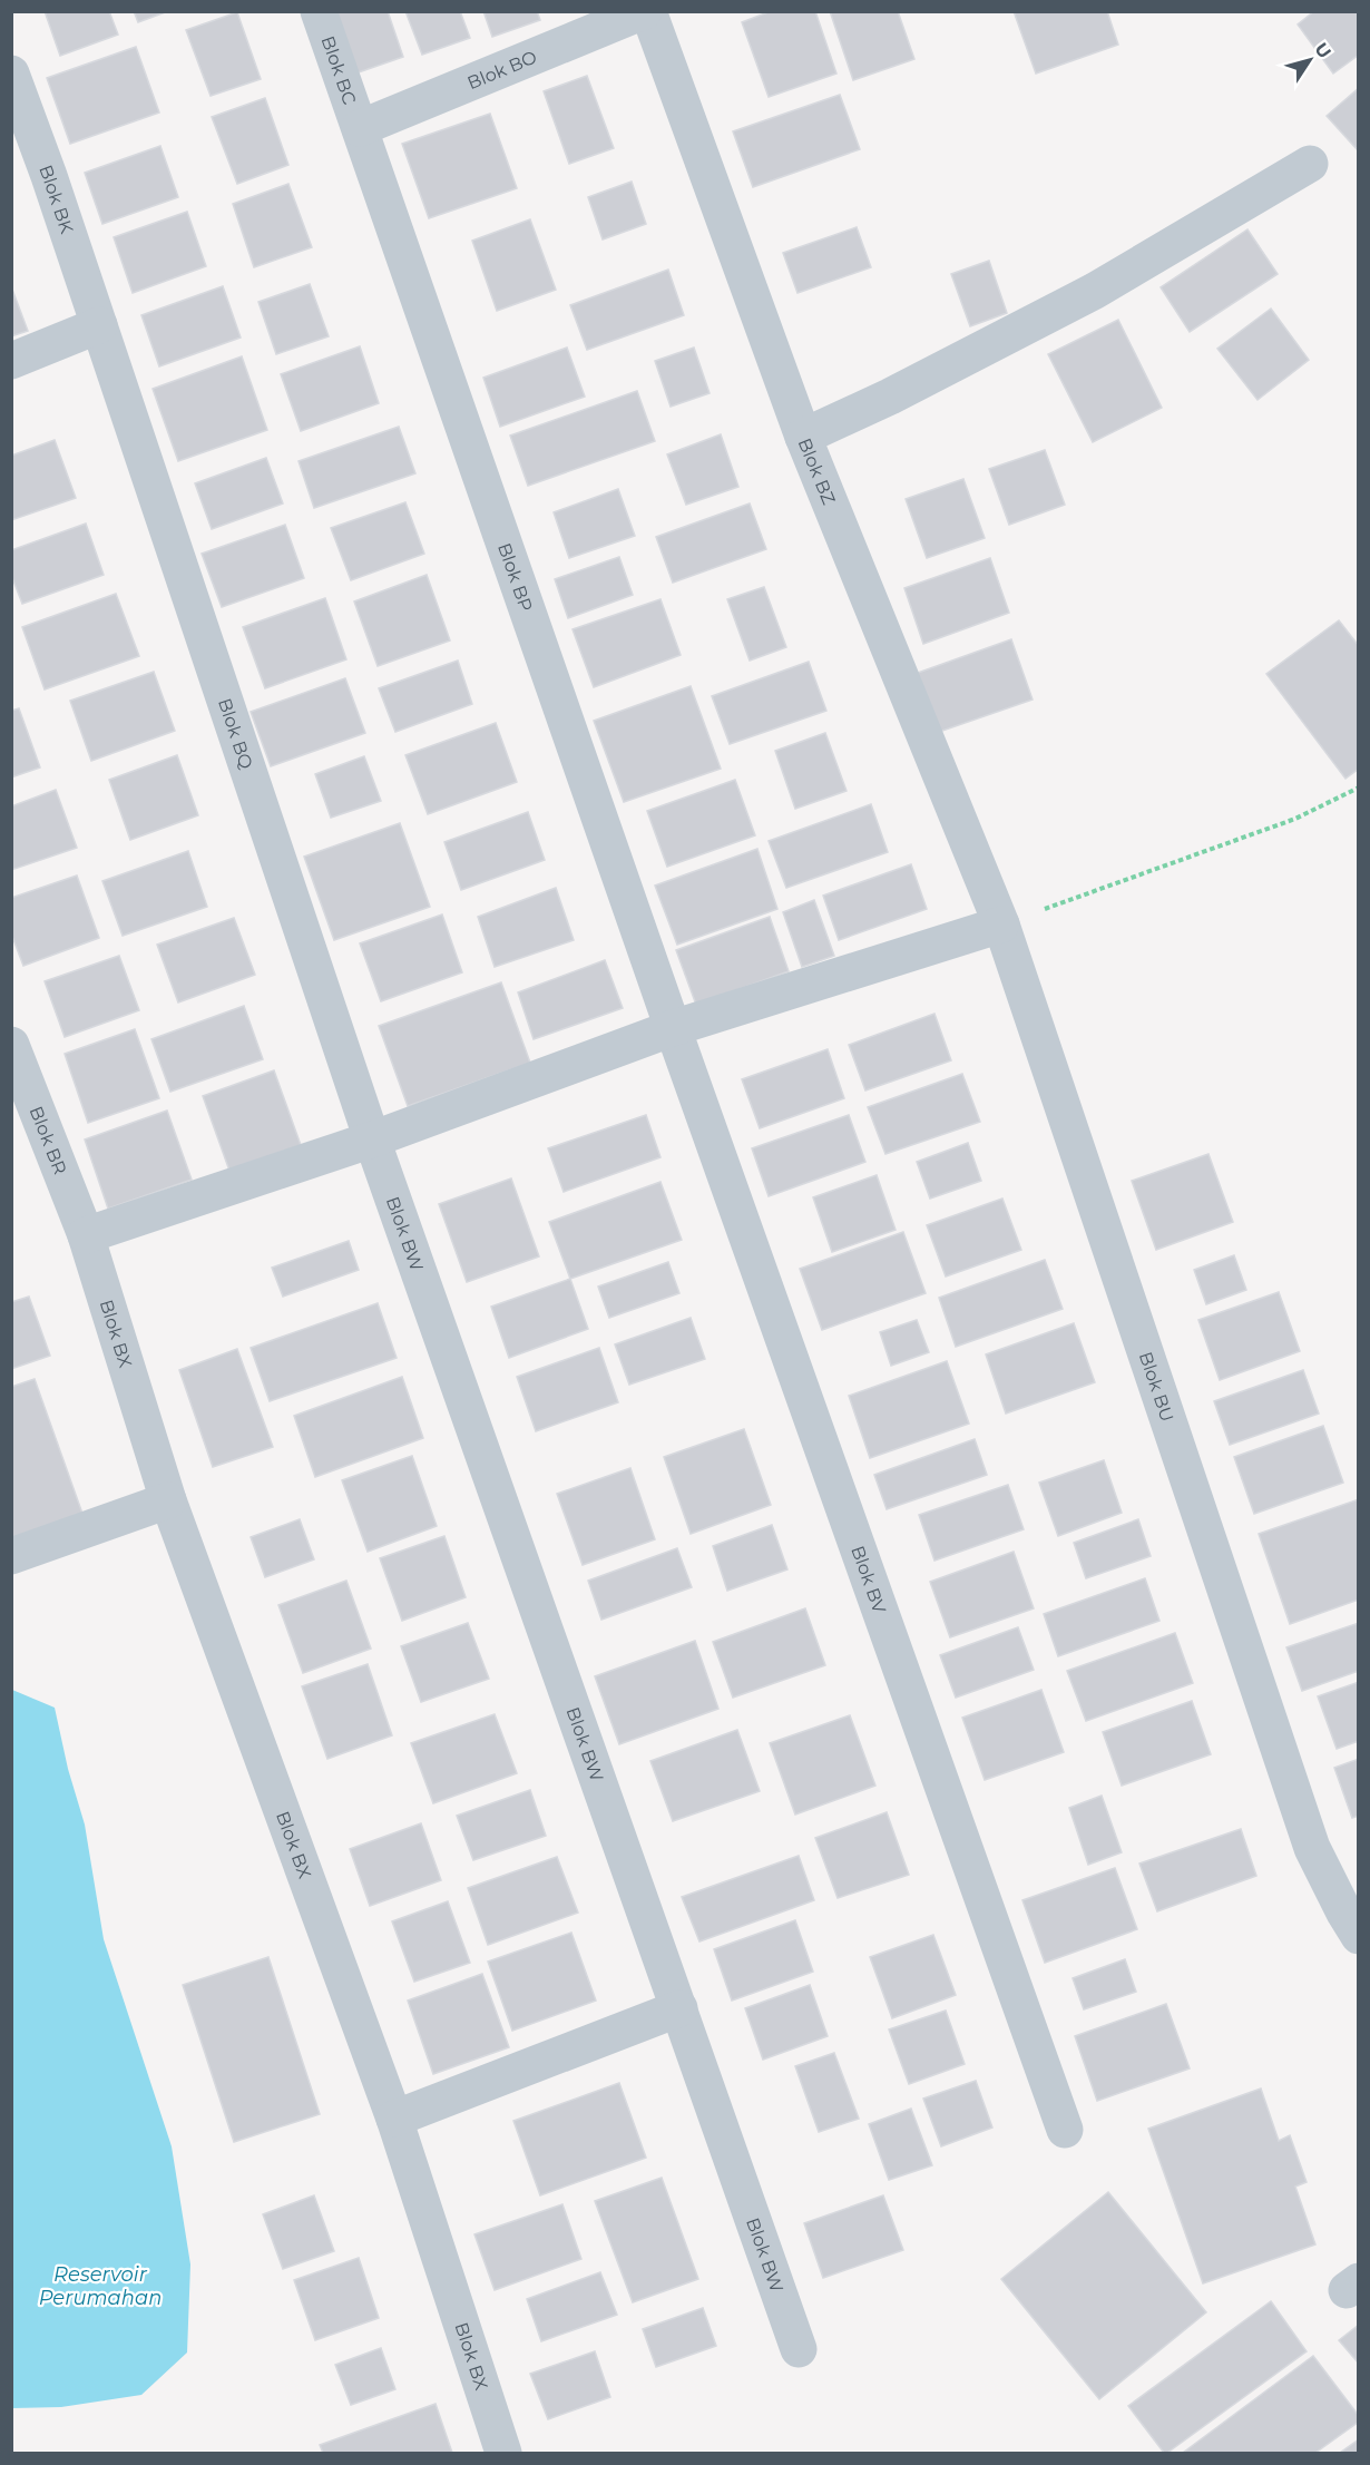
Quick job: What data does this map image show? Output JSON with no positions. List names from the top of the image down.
{
  "streets": {
    "street": [
      "Blok BC",
      "Blok BO",
      "Blok BK",
      "Blok BZ",
      "Blok BP",
      "Blok BQ",
      "Blok BR",
      "Blok BW",
      "Blok BX",
      "Blok BU",
      "Blok BV"
    ]
  },
  "crossings": [
    ["Blok BC", "Blok BO"],
    ["Blok BC", "Blok BP"],
    ["Blok BO", "Blok BZ"],
    ["Blok BO", "Blok BP"],
    ["Blok BK", "Blok BQ"],
    ["Blok BZ", "Blok BU"],
    ["Blok BP", "Blok BV"],
    ["Blok BQ", "Blok BW"],
    ["Blok BR", "Blok BX"]
  ],
  "water": ["Reservoir Perumahan"],
  "north": "top right"
}
